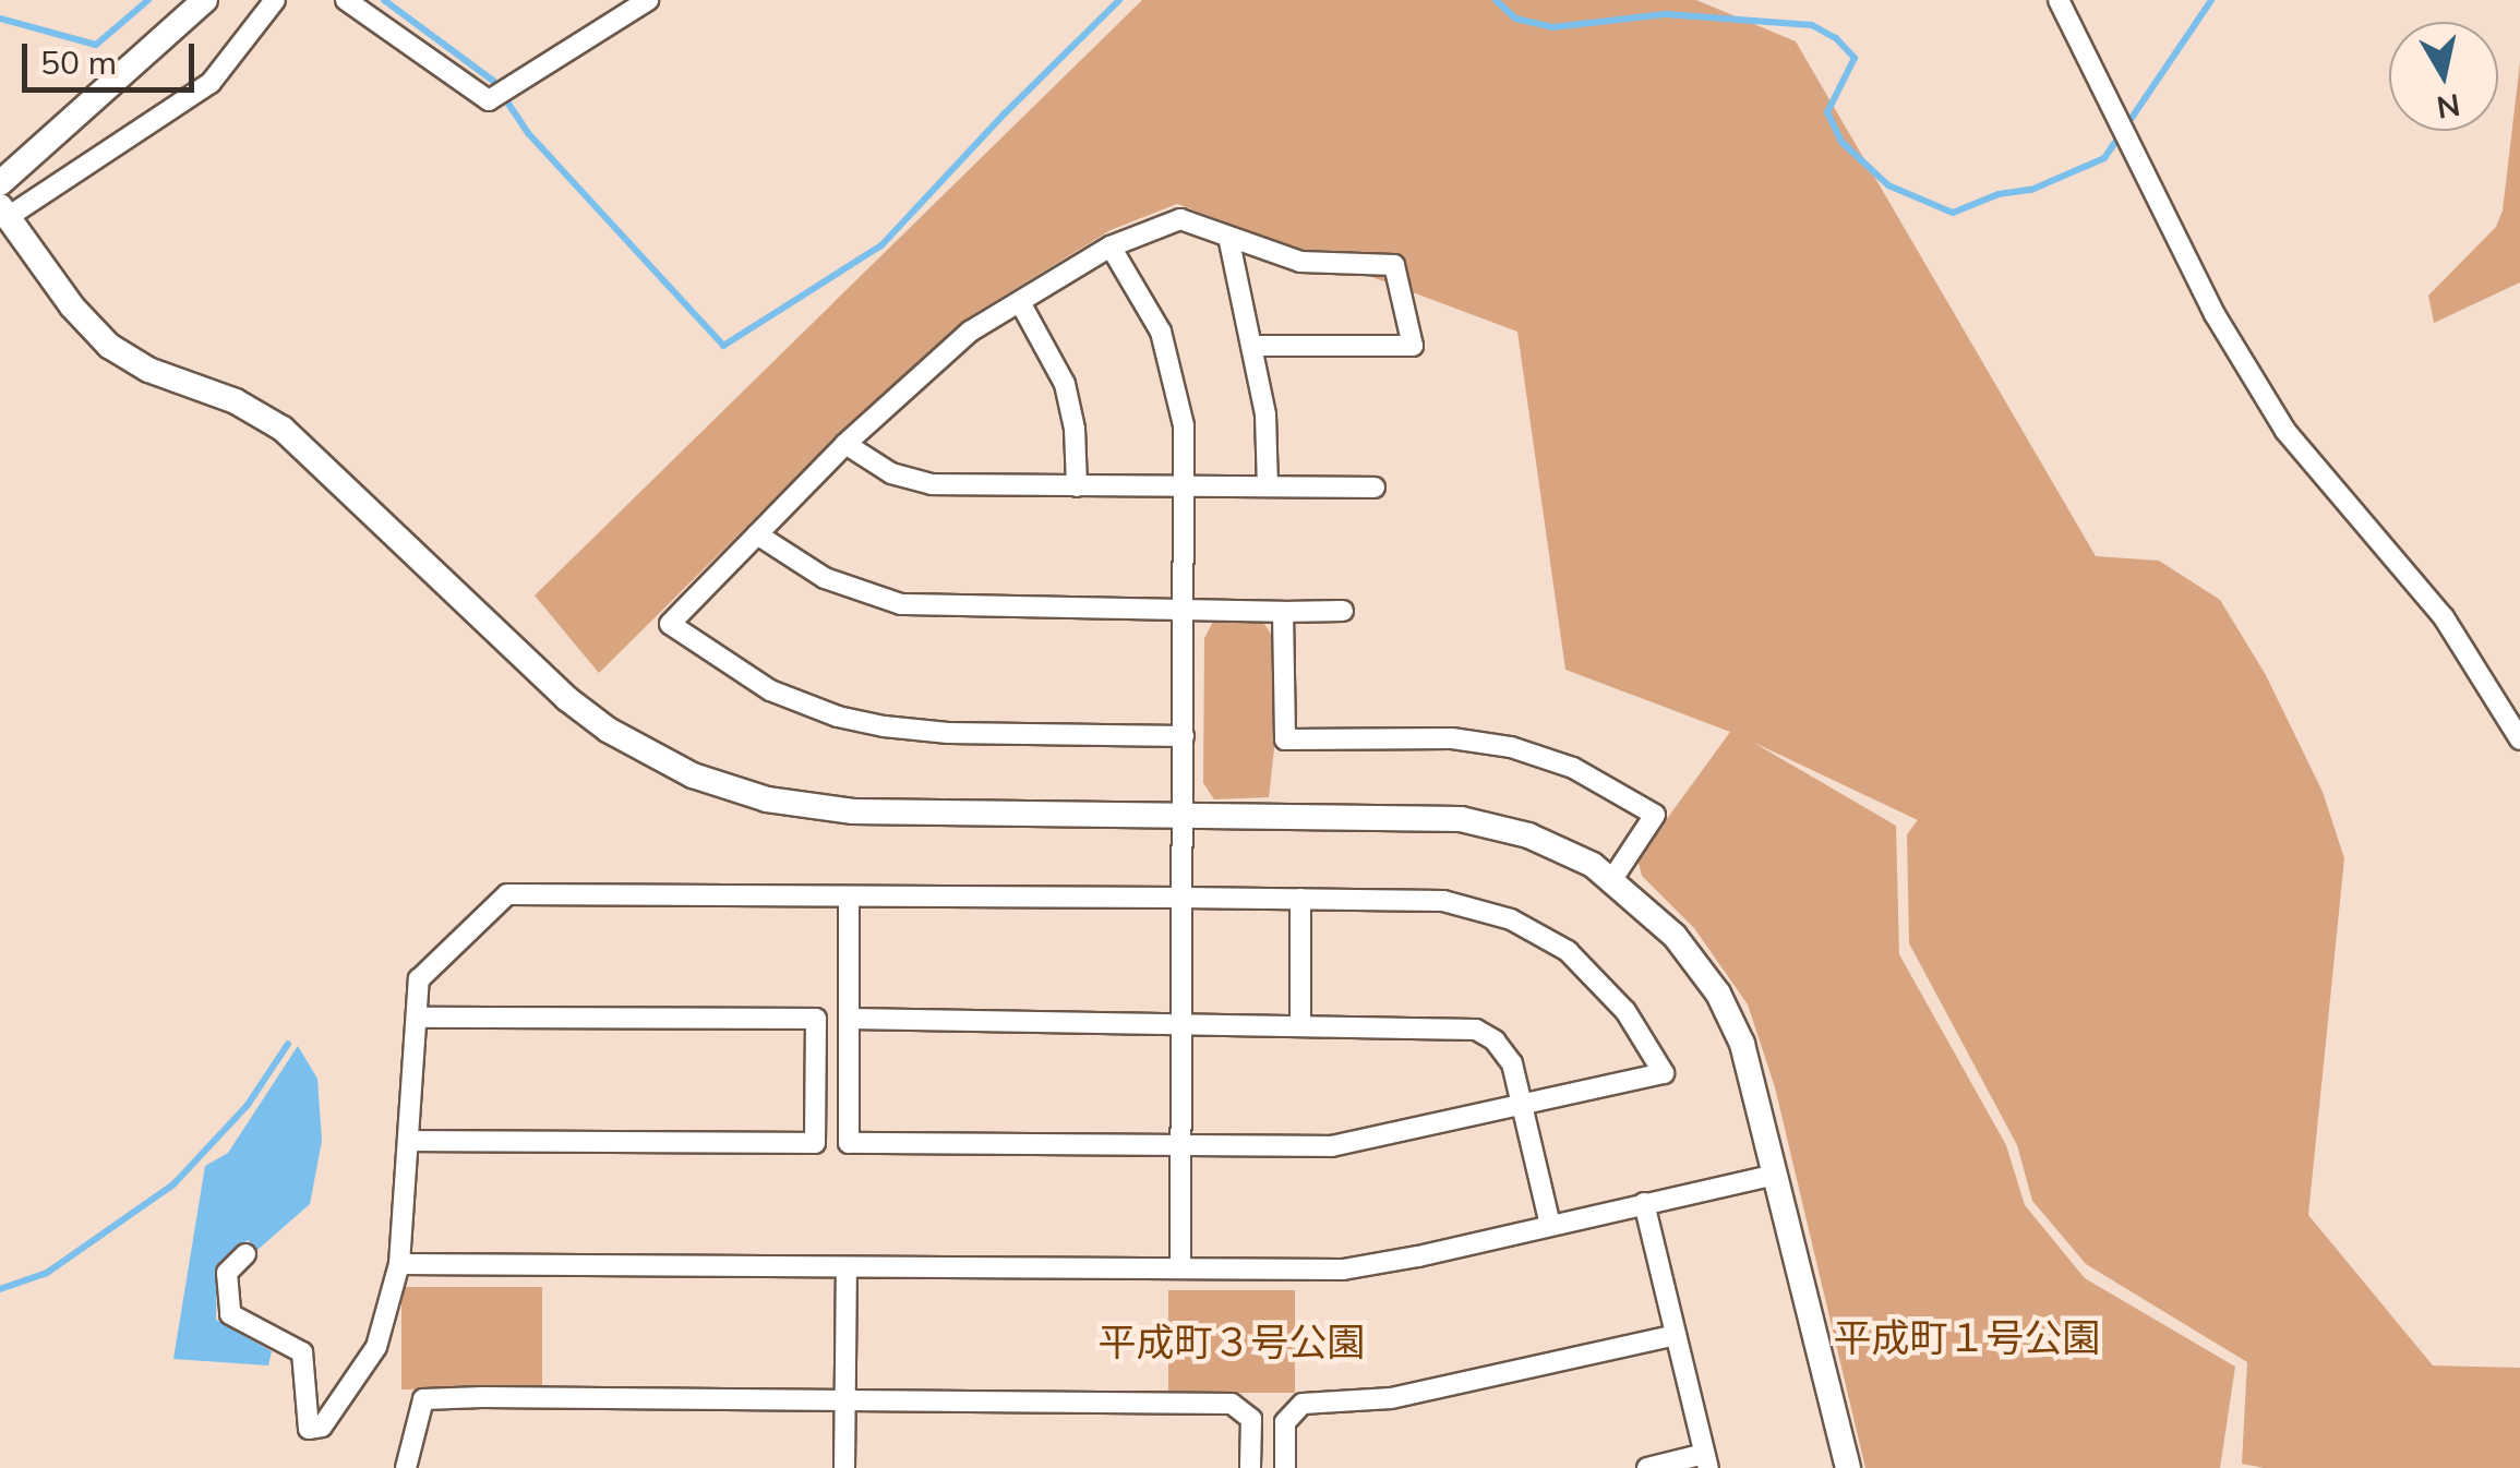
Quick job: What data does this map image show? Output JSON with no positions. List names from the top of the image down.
{
  "parks": ["平成町１号公園", "平成町３号公園"],
  "scale_bar": "50 m",
  "north": "bottom"
}
